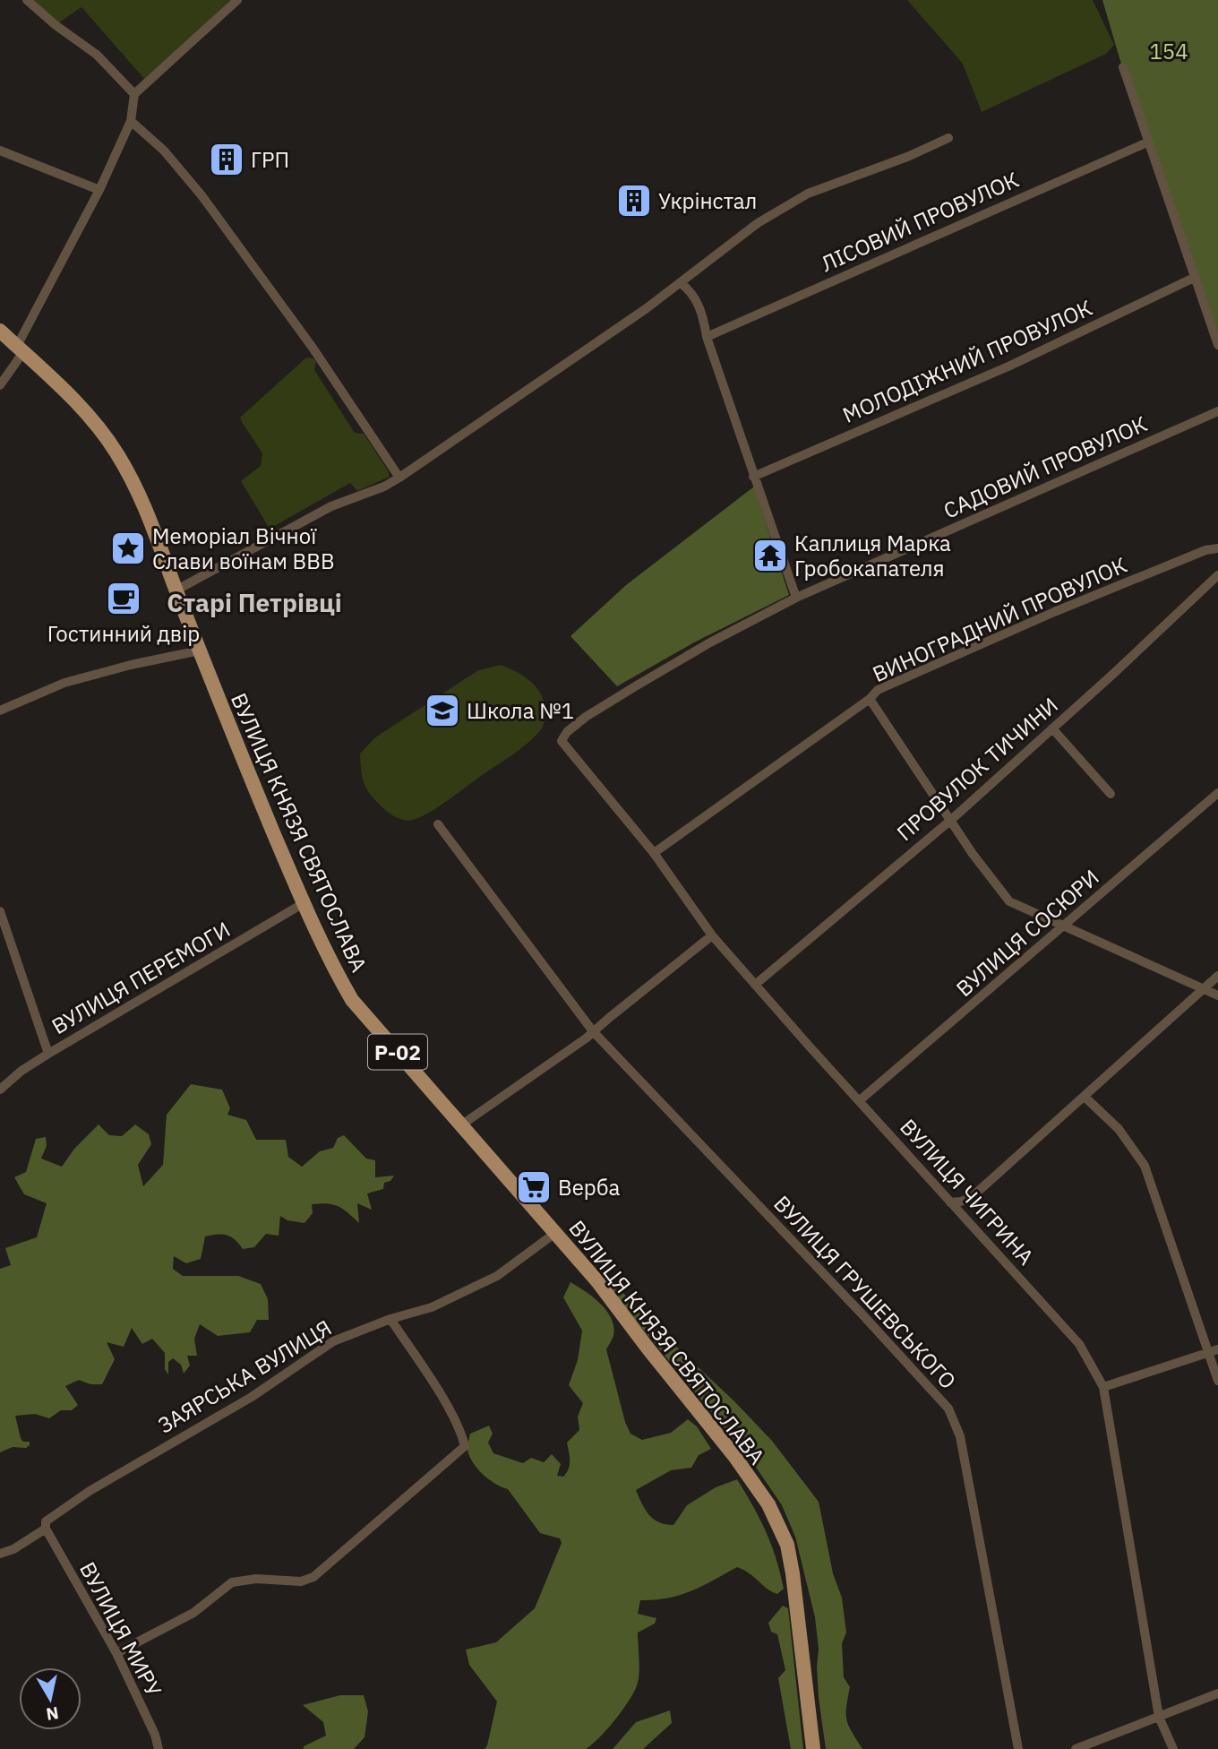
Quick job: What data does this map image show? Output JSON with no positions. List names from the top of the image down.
{
  "streets": {
    "main road": ["ВУЛИЦЯ КНЯЗЯ СВЯТОСЛАВА", "Р-02"],
    "street": [
      "ЛІСОВИЙ ПРОВУЛОК",
      "МОЛОДІЖНИЙ ПРОВУЛОК",
      "САДОВИЙ ПРОВУЛОК",
      "ВИНОГРАДНИЙ ПРОВУЛОК",
      "ПРОВУЛОК ТИЧИНИ",
      "ВУЛИЦЯ СОСЮРИ",
      "ВУЛИЦЯ ПЕРЕМОГИ",
      "ВУЛИЦЯ ЧИГРИНА",
      "ВУЛИЦЯ ГРУШЕВСЬКОГО",
      "ЗАЯРСЬКА ВУЛИЦЯ",
      "ВУЛИЦЯ МИРУ"
    ]
  },
  "crossings": [
    ["САДОВИЙ ПРОВУЛОК", "ВУЛИЦЯ ЧИГРИНА"],
    ["ВИНОГРАДНИЙ ПРОВУЛОК", "ВУЛИЦЯ ЧИГРИНА"],
    ["ПРОВУЛОК ТИЧИНИ", "ВУЛИЦЯ ЧИГРИНА"],
    ["ВУЛИЦЯ КНЯЗЯ СВЯТОСЛАВА", "ВУЛИЦЯ ПЕРЕМОГИ"],
    ["ВУЛИЦЯ КНЯЗЯ СВЯТОСЛАВА", "ЗАЯРСЬКА ВУЛИЦЯ"],
    ["ВУЛИЦЯ СОСЮРИ", "ВУЛИЦЯ ЧИГРИНА"],
    ["ЗАЯРСЬКА ВУЛИЦЯ", "ВУЛИЦЯ МИРУ"]
  ],
  "districts": ["Старі Петрівці"],
  "parks": ["154"],
  "places": {
    "building": ["ГРП", "Укрінстал"],
    "place": ["Меморіал Вічної Слави воїнам ВВВ"],
    "temple": ["Каплиця Марка Гробокапателя"],
    "cafe": ["Гостинний двір"],
    "school or university": ["Школа №1"],
    "supermarket": ["Верба"]
  },
  "north": "bottom"
}
